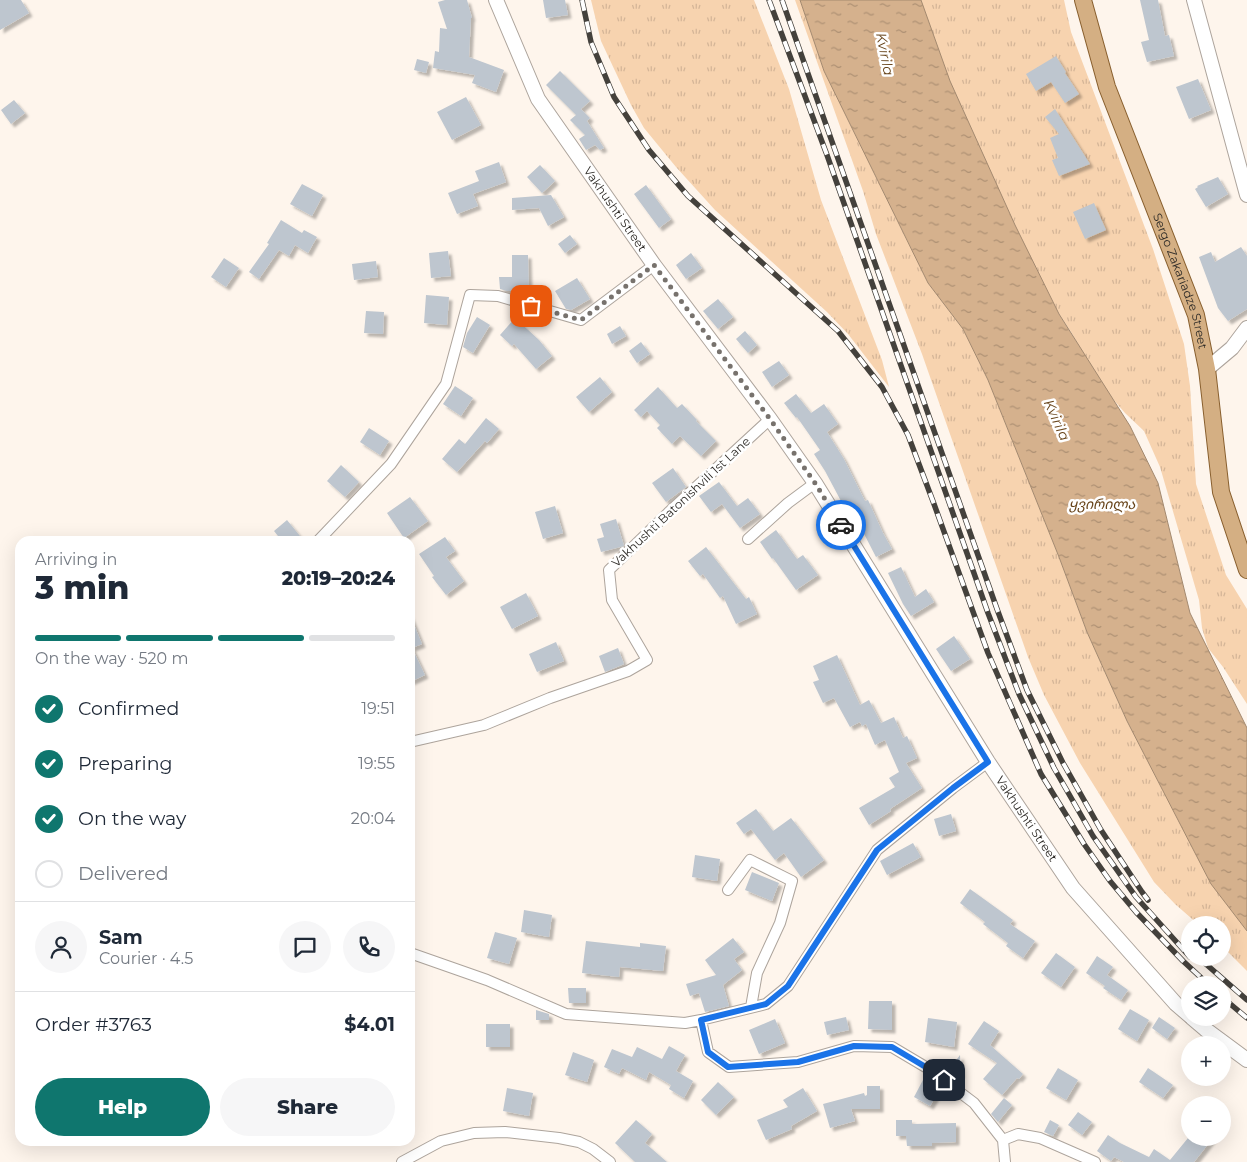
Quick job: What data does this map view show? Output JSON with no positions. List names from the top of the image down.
{
  "streets": {
    "main road": ["Sergo Zakariadze Street"],
    "street": ["Vakhushti Street", "Vakhushti Batonishvili 1st Lane"]
  },
  "crossings": [
    ["Vakhushti Street", "Vakhushti Batonishvili 1st Lane"]
  ],
  "water": ["Kvirila", "ყვირილა"],
  "page": {
    "heading": ["3 min", "Arriving in", "20:19–20:24"],
    "panel": [
      "Sam",
      "Courier · 4.5",
      "Order #3763",
      "$4.01"
    ],
    "bar": "On the way · 520 m",
    "list": [
      ["Confirmed", "19:51"],
      ["Preparing", "19:55"],
      ["On the way", "20:04"],
      "Delivered"
    ],
    "map_buttons": ["+", "−"],
    "buttons": ["Help", "Share"]
  }
}
